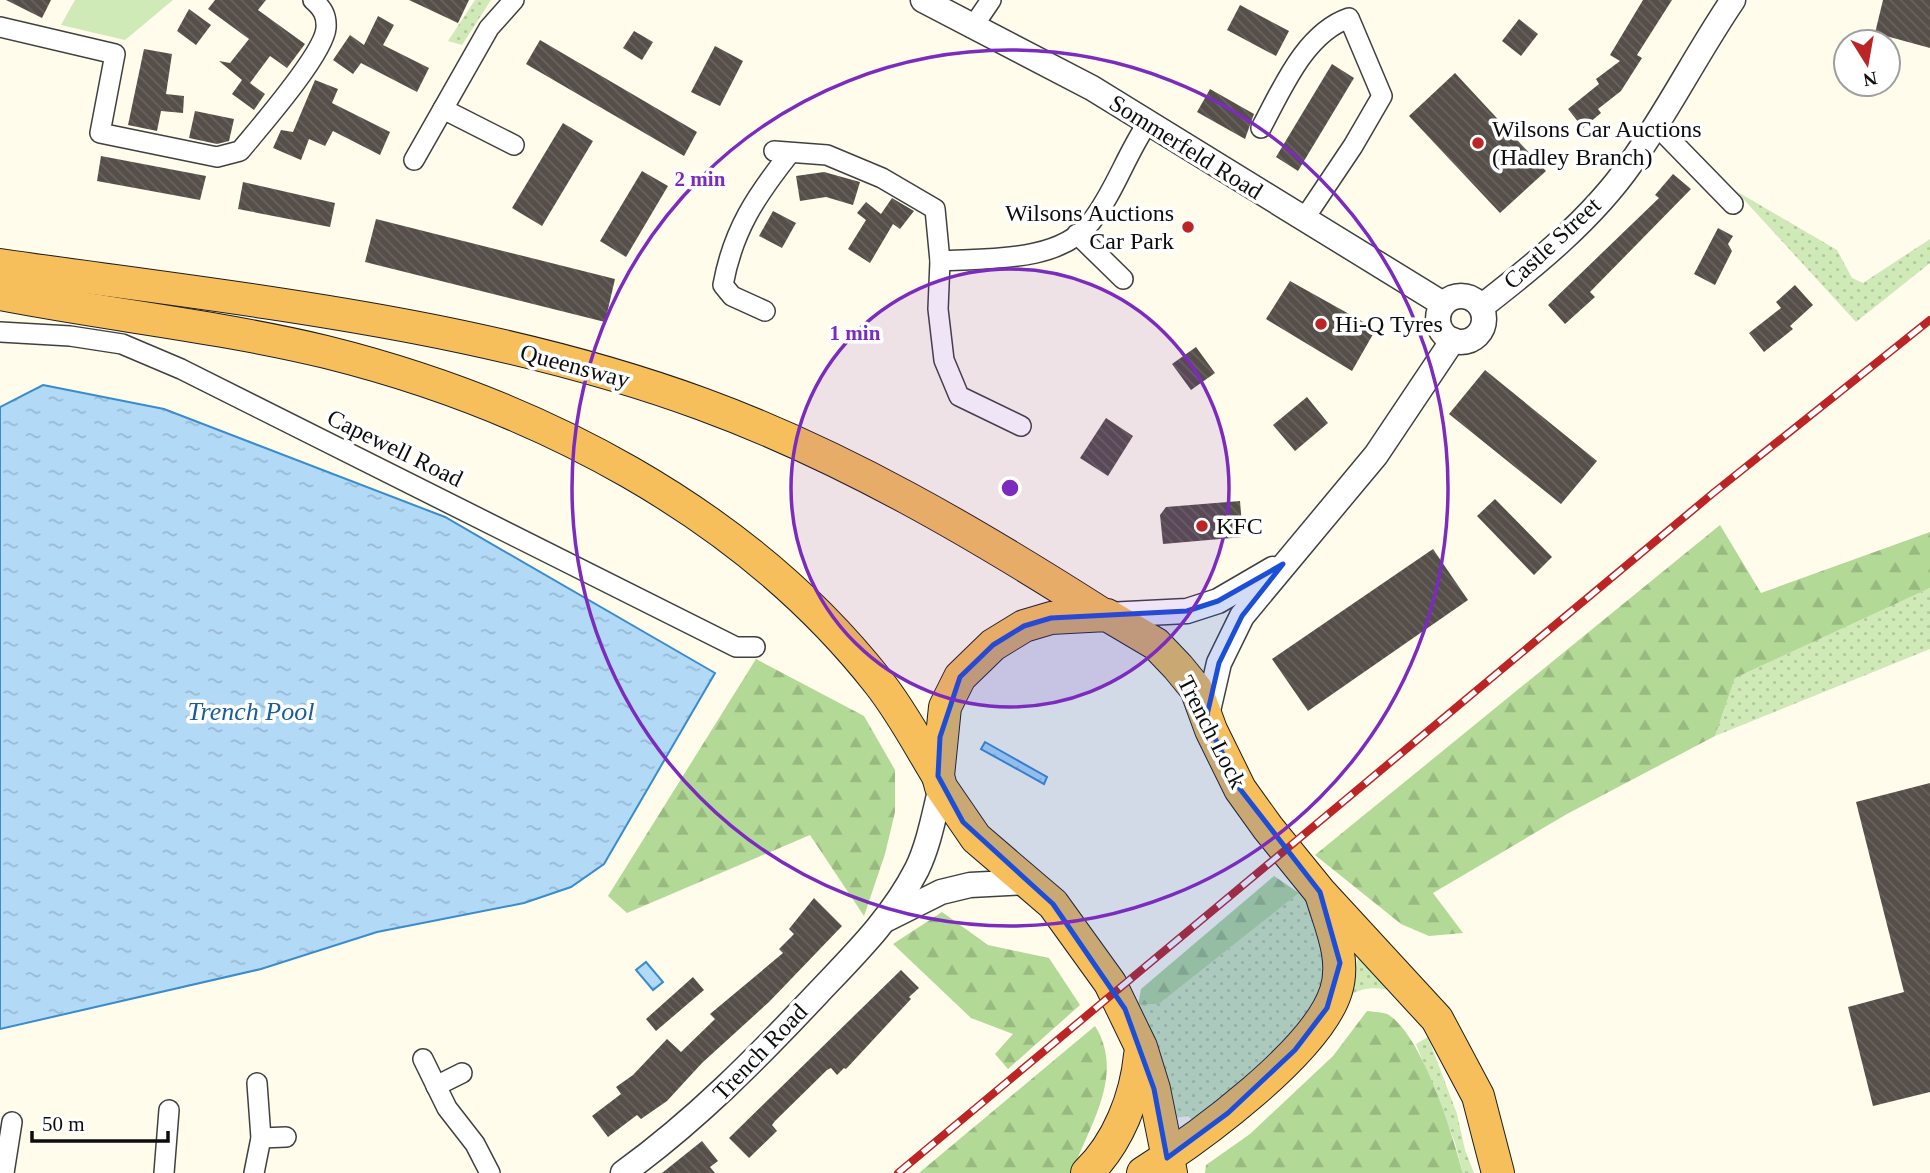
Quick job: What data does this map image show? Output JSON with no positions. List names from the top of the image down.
{
  "streets": {
    "highway": ["Queensway", "Trench Lock"],
    "street": [
      "Sommerfeld Road",
      "Castle Street",
      "Capewell Road",
      "Trench Road"
    ]
  },
  "crossings": [
    ["Sommerfeld Road", "Castle Street"],
    ["Queensway", "Trench Lock"]
  ],
  "water": ["Trench Pool"],
  "places": [
    "Wilsons Car Auctions (Hadley Branch)",
    "Wilsons Auctions Car Park",
    "Hi-Q Tyres",
    "KFC"
  ],
  "scale_bar": "50 m",
  "north": "bottom",
  "rings": ["2 min", "1 min"]
}
